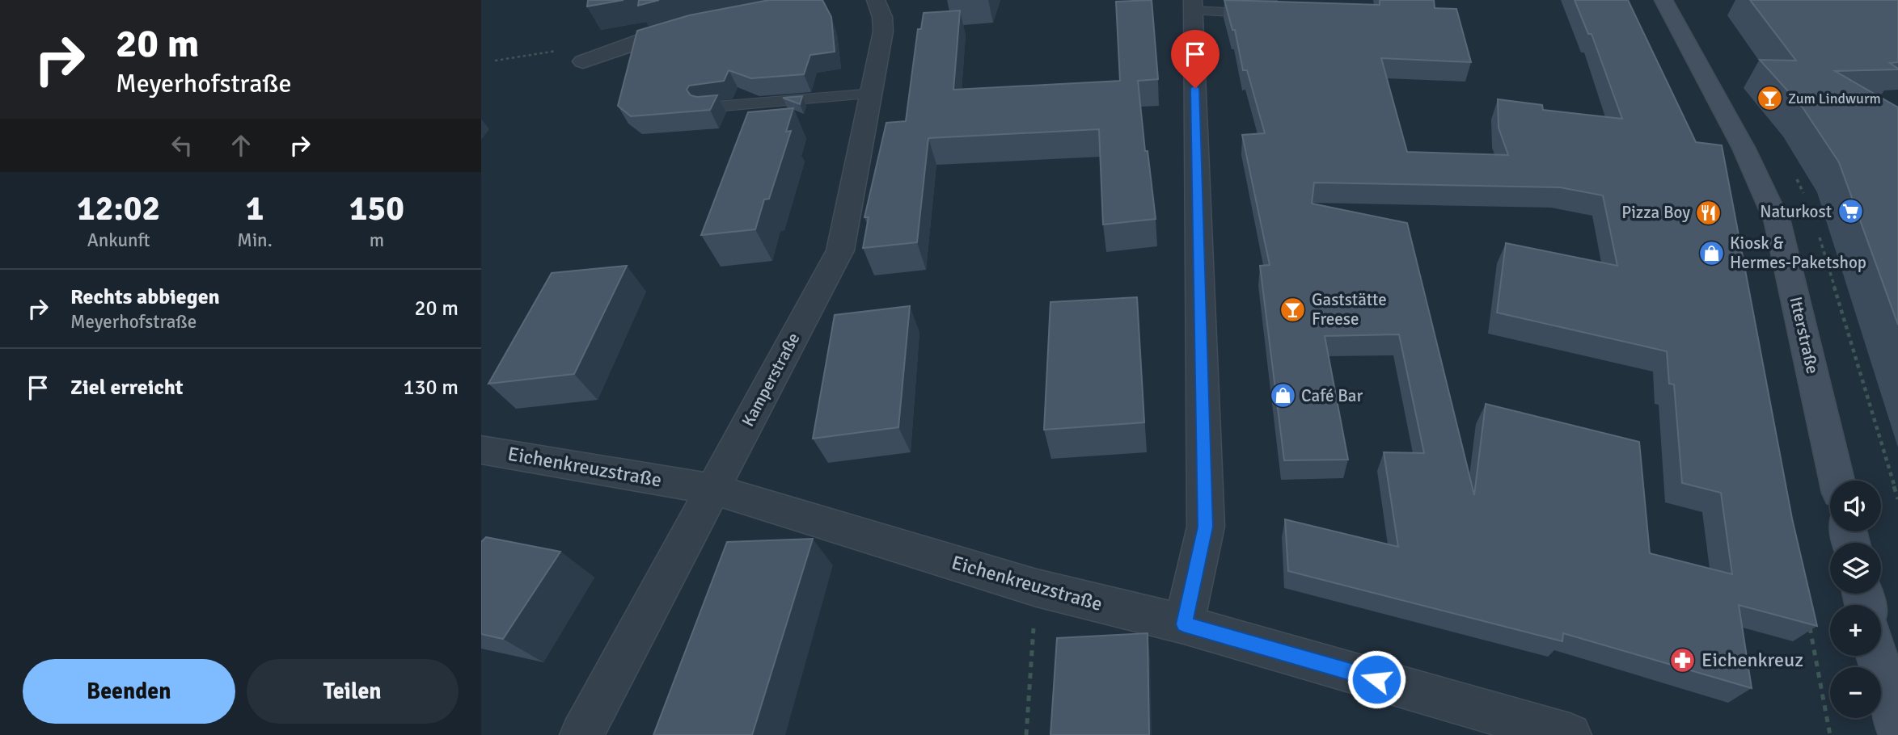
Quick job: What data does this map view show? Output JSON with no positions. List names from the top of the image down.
{
  "streets": {
    "street": ["Itterstraße", "Kamperstraße", "Eichenkreuzstraße"]
  },
  "crossings": [
    ["Kamperstraße", "Eichenkreuzstraße"]
  ],
  "places": {
    "bar": ["Zum Lindwurm", "Gaststätte Freese"],
    "supermarket": ["Naturkost"],
    "restaurant": ["Pizza Boy"],
    "shop": ["Kiosk & Hermes-Paketshop", "Café Bar"],
    "pharmacy": ["Eichenkreuz"]
  },
  "page": {
    "turn": ["20 m", "Meyerhofstraße"],
    "eta": [
      "12:02",
      "Ankunft",
      "1",
      "Min.",
      "150",
      "m"
    ],
    "list": [
      {
        "name": "Rechts abbiegen",
        "note": "Meyerhofstraße",
        "value": "20 m"
      },
      {
        "name": "Ziel erreicht",
        "value": "130 m"
      }
    ],
    "map_buttons": ["+", "−"],
    "buttons": ["Beenden", "Teilen"]
  }
}
